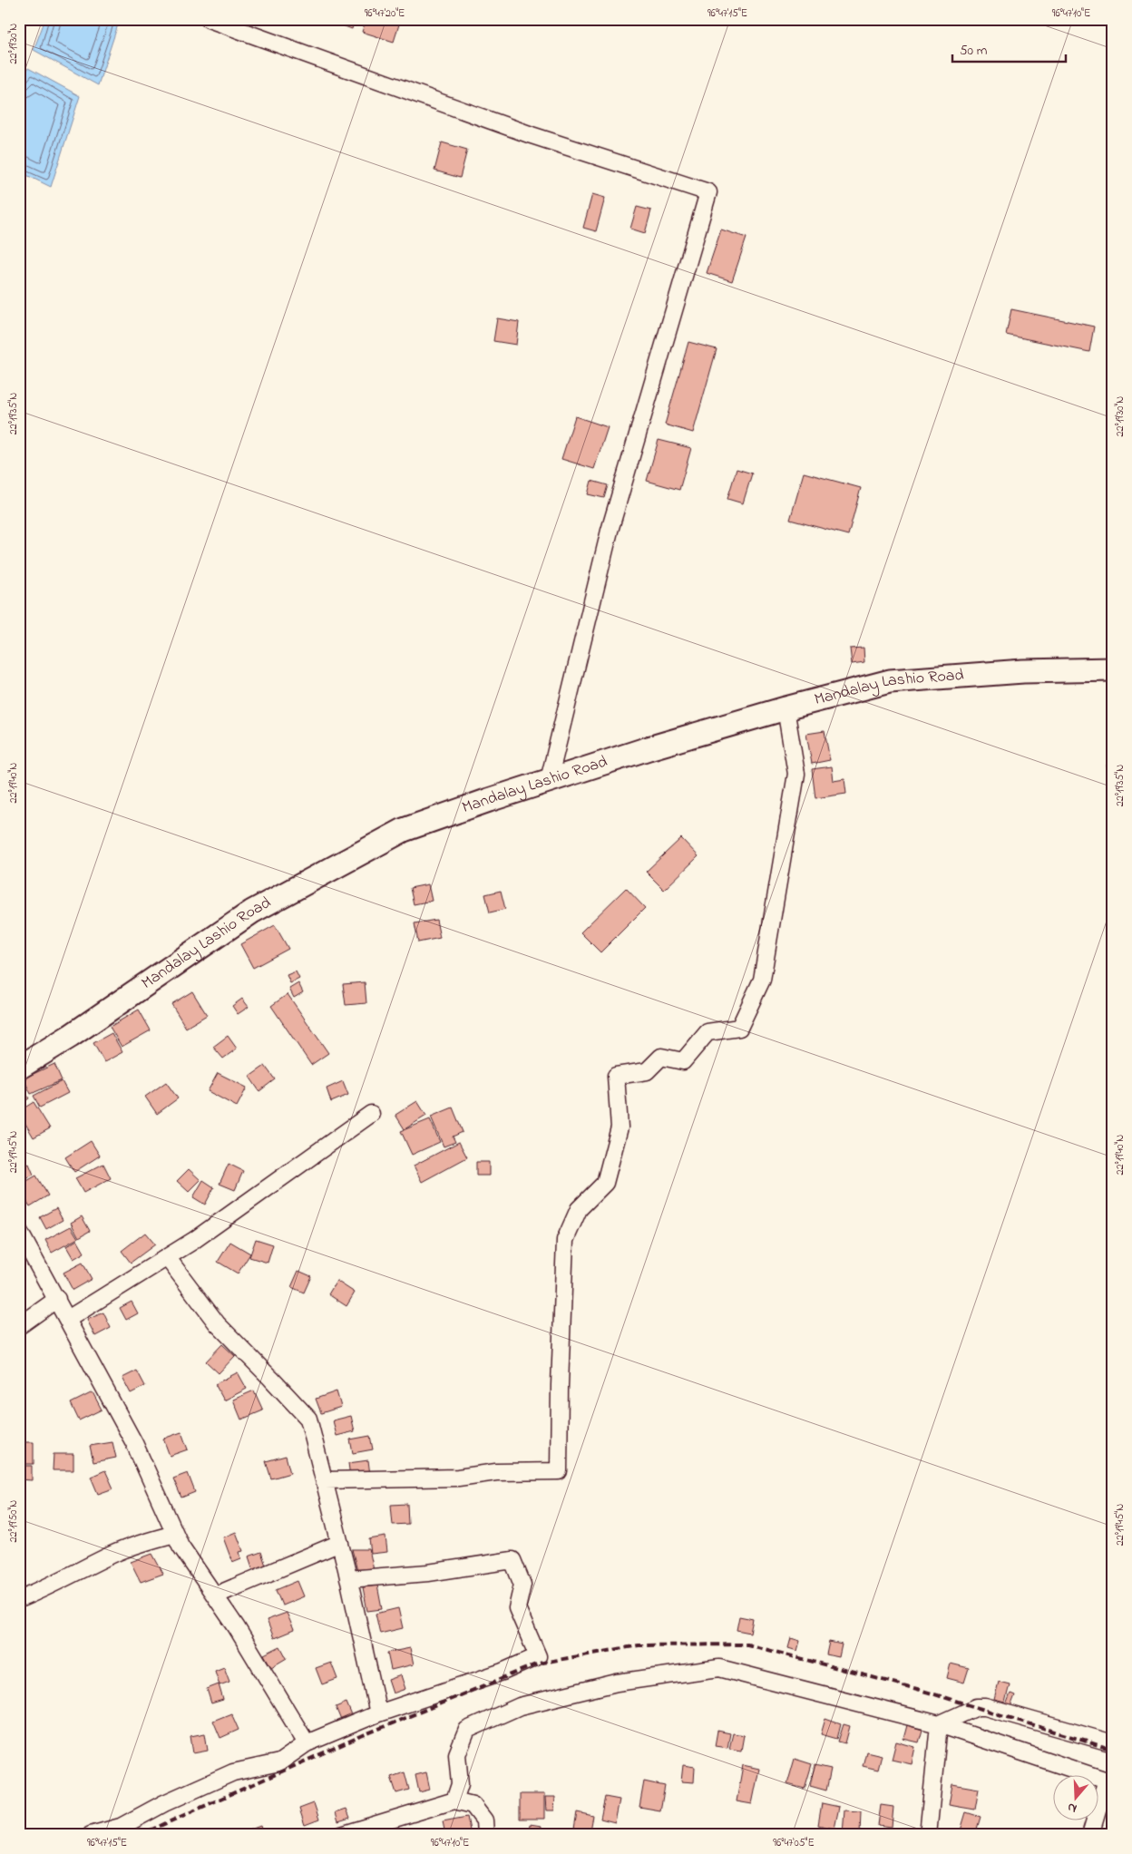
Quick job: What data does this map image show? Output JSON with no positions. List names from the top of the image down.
{
  "streets": {
    "highway": ["Mandalay Lashio Road"]
  },
  "scale_bar": "50 m",
  "north": "bottom",
  "coordinates": [
    "96°47'20\"E",
    "96°47'15\"E",
    "96°47'10\"E",
    "22°19'30\"N",
    "22°19'35\"N",
    "22°19'40\"N",
    "22°19'45\"N",
    "22°19'50\"N",
    "96°47'05\"E"
  ]
}
